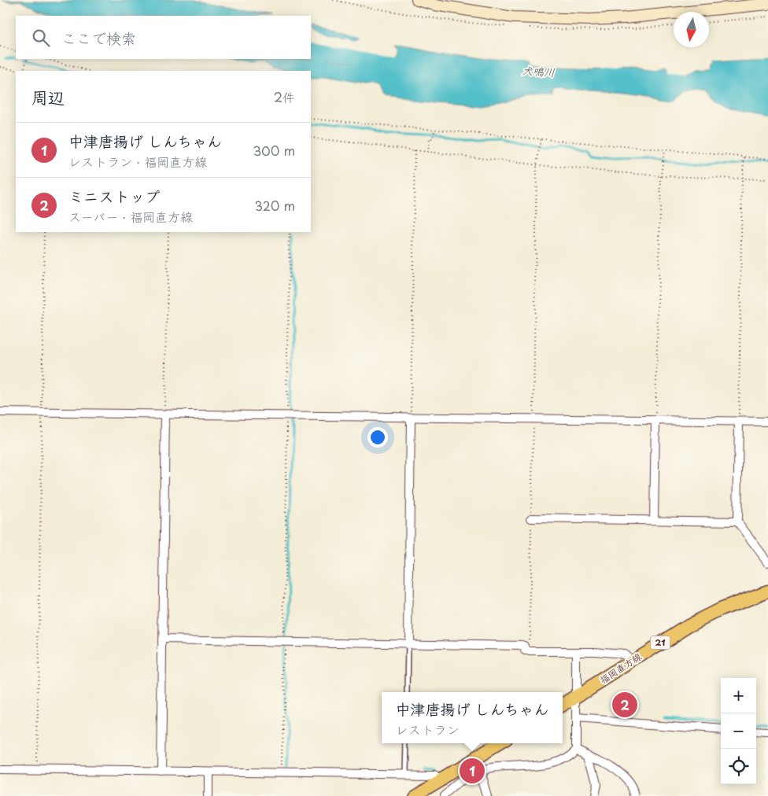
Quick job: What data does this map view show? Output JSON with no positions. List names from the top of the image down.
{
  "streets": {
    "main road": ["21", "福岡直方線"]
  },
  "water": ["犬鳴川"],
  "north": "bottom",
  "page": {
    "search": "ここで検索",
    "heading": ["周辺", "2件"],
    "list": [
      {
        "mark": "1",
        "name": "中津唐揚げ しんちゃん",
        "note": "レストラン · 福岡直方線",
        "value": "300 m"
      },
      {
        "mark": "2",
        "name": "ミニストップ",
        "note": "スーパー · 福岡直方線",
        "value": "320 m"
      }
    ],
    "map_buttons": ["+", "−"],
    "pins": ["2", "1"],
    "popup": ["中津唐揚げ しんちゃん", "レストラン"]
  }
}
